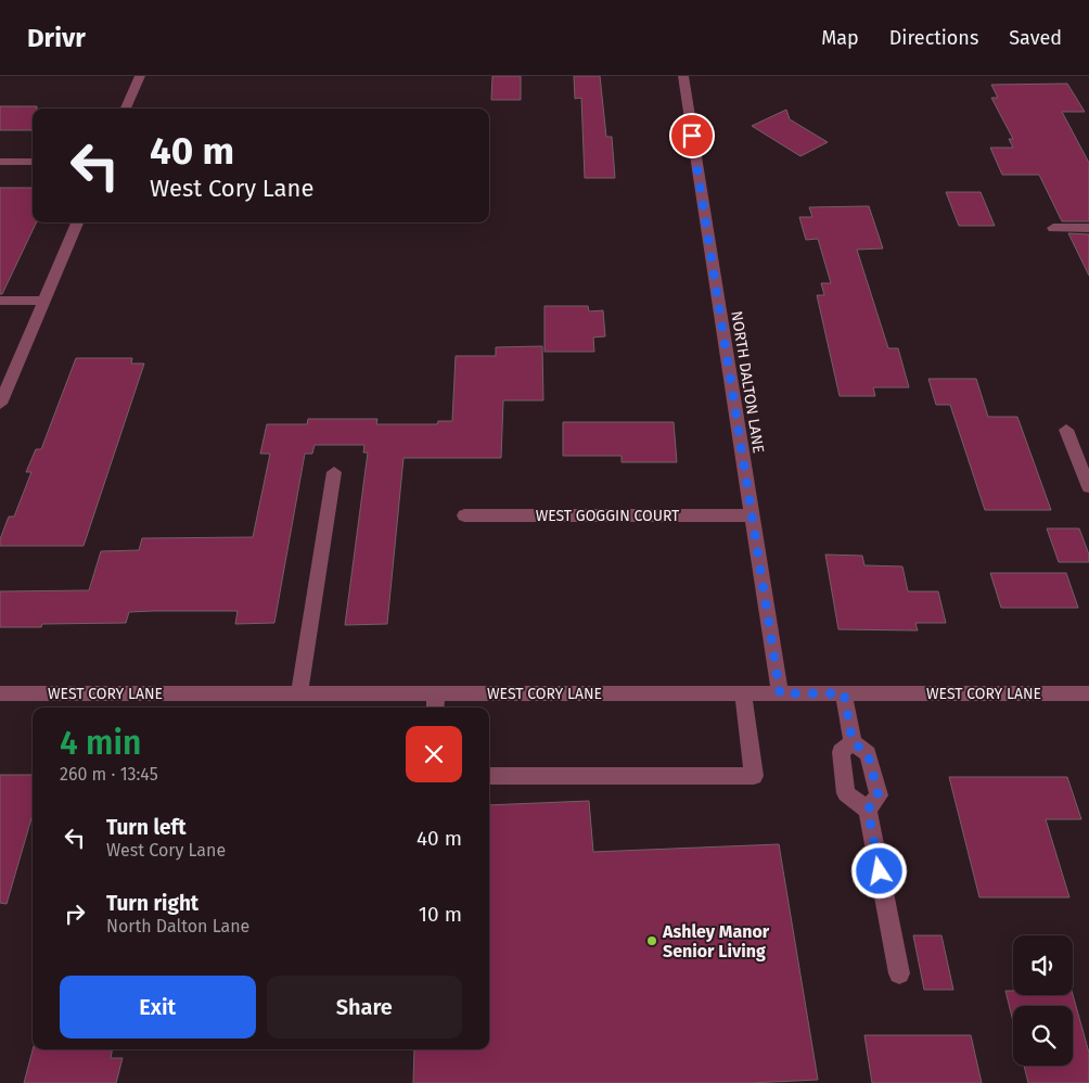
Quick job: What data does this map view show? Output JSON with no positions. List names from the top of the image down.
{
  "streets": {
    "street": ["NORTH DALTON LANE", "WEST GOGGIN COURT", "WEST CORY LANE"]
  },
  "crossings": [
    ["NORTH DALTON LANE", "WEST GOGGIN COURT"],
    ["NORTH DALTON LANE", "WEST CORY LANE"]
  ],
  "places": ["Ashley Manor Senior Living"],
  "page": {
    "header": "Drivr",
    "nav": ["Map", "Directions", "Saved"],
    "turn": ["40 m", "West Cory Lane"],
    "heading": ["4 min", "260 m · 13:45"],
    "list": [
      {
        "name": "Turn left",
        "note": "West Cory Lane",
        "value": "40 m"
      },
      {
        "name": "Turn right",
        "note": "North Dalton Lane",
        "value": "10 m"
      }
    ],
    "buttons": ["Exit", "Share"]
  }
}
